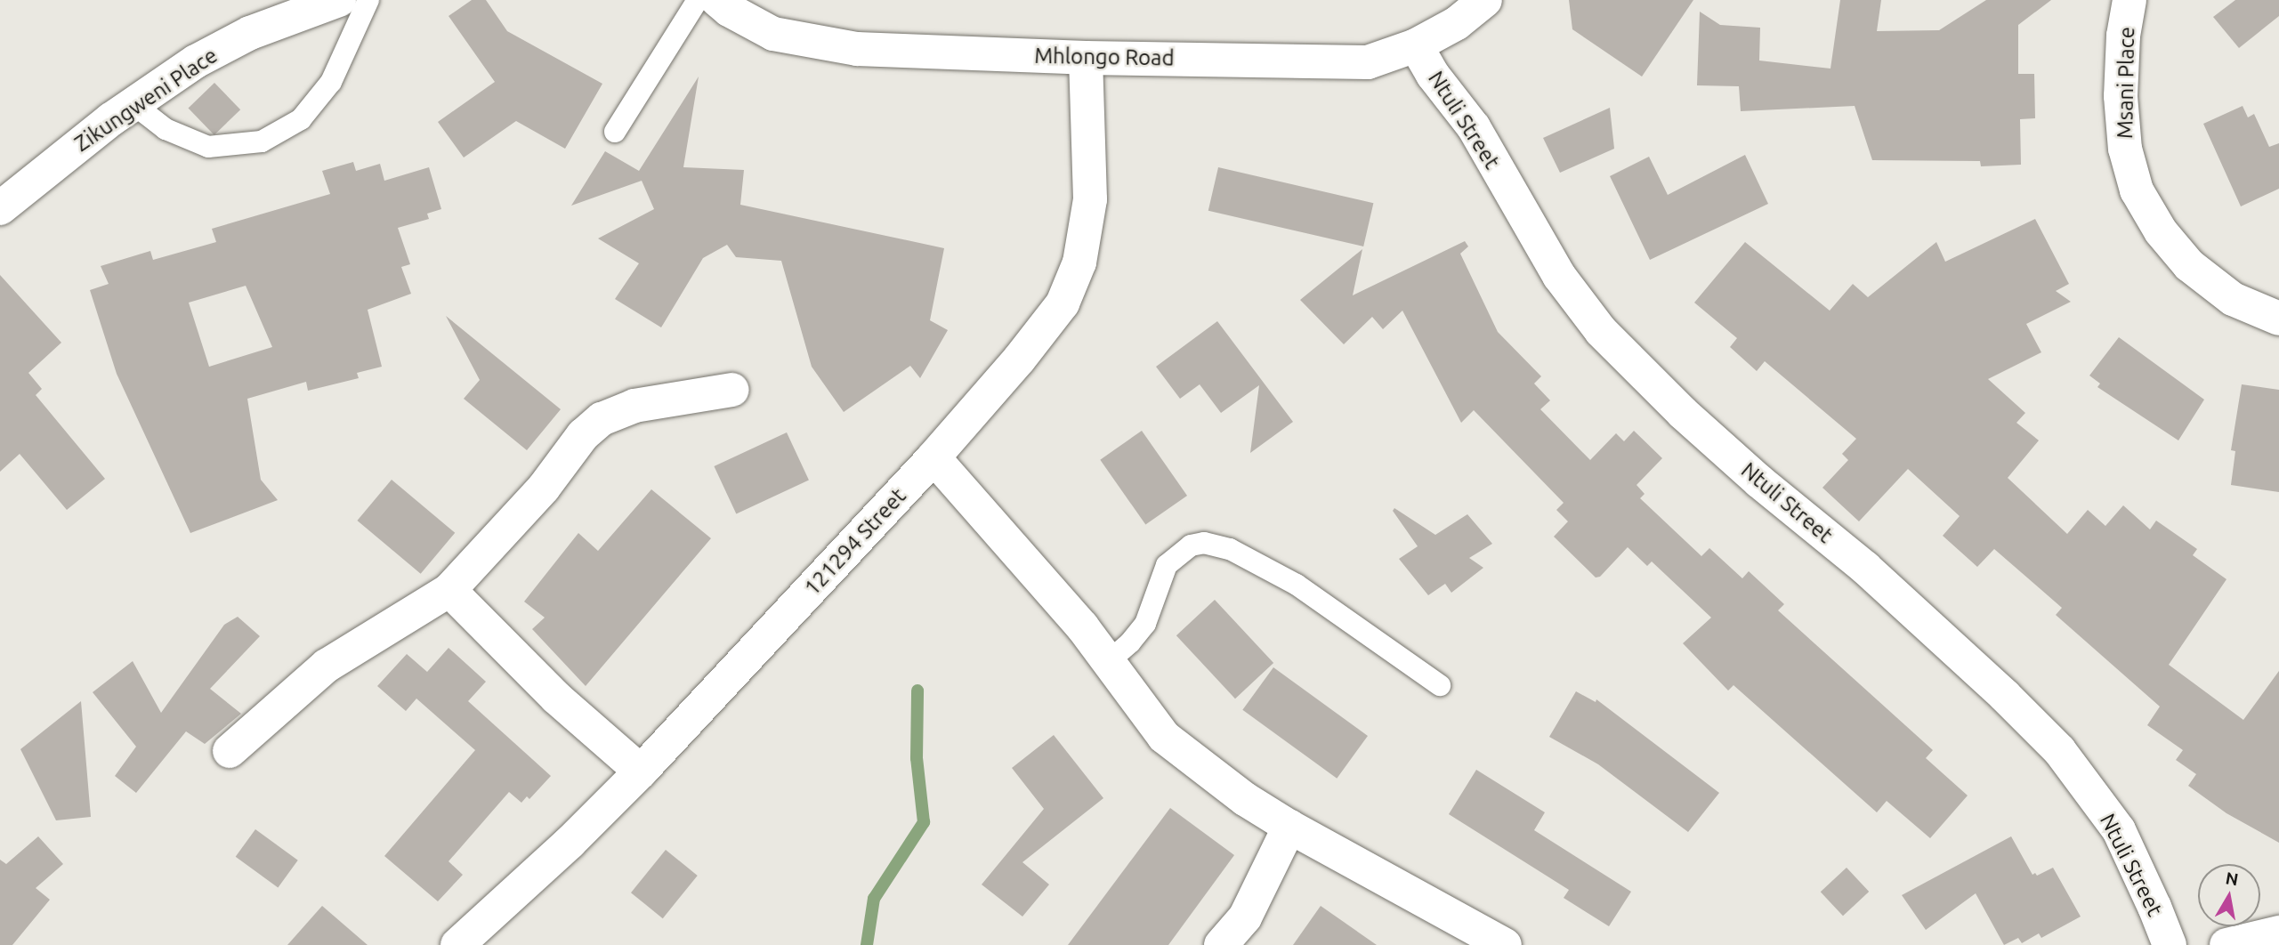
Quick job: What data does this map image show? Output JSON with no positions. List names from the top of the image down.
{
  "streets": {
    "street": [
      "Mhlongo Road",
      "Msani Place",
      "Zikungweni Place",
      "Ntuli Street",
      "121294 Street"
    ]
  },
  "crossings": [
    ["Mhlongo Road", "Ntuli Street"],
    ["Mhlongo Road", "121294 Street"]
  ],
  "north": "top"
}
